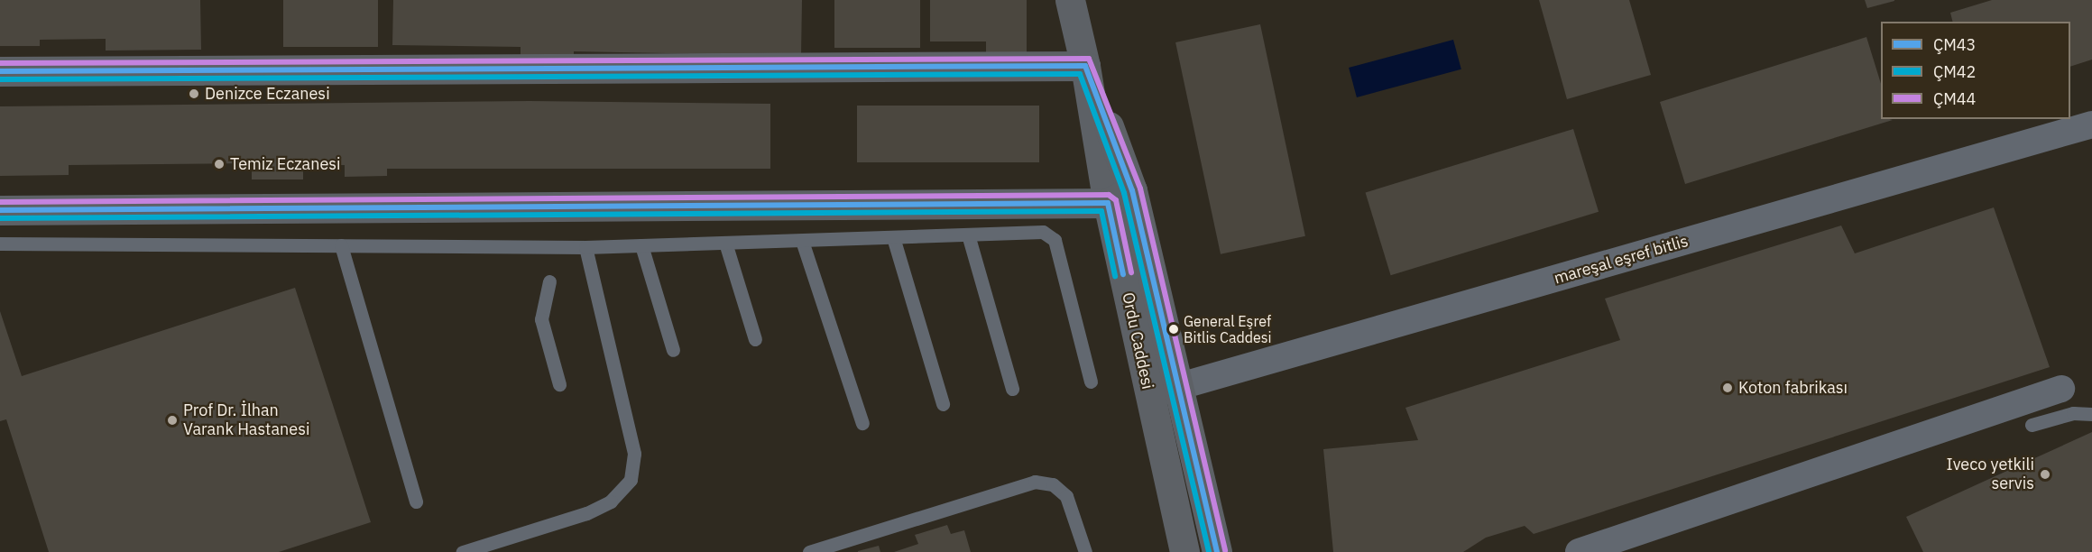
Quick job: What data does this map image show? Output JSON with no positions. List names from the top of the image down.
{
  "streets": {
    "main road": ["Ordu Caddesi"],
    "street": ["mareşal eşref bitlis"]
  },
  "crossings": [
    ["mareşal eşref bitlis", "Ordu Caddesi"]
  ],
  "places": [
    "Denizce Eczanesi",
    "Temiz Eczanesi",
    "General Eşref Bitlis Caddesi",
    "Koton fabrikası",
    "Prof Dr. İlhan Varank Hastanesi",
    "Iveco yetkili servis"
  ],
  "lines": ["transit line ÇM44", "transit line ÇM43", "transit line ÇM42"],
  "legend": ["ÇM43", "ÇM42", "ÇM44"]
}
